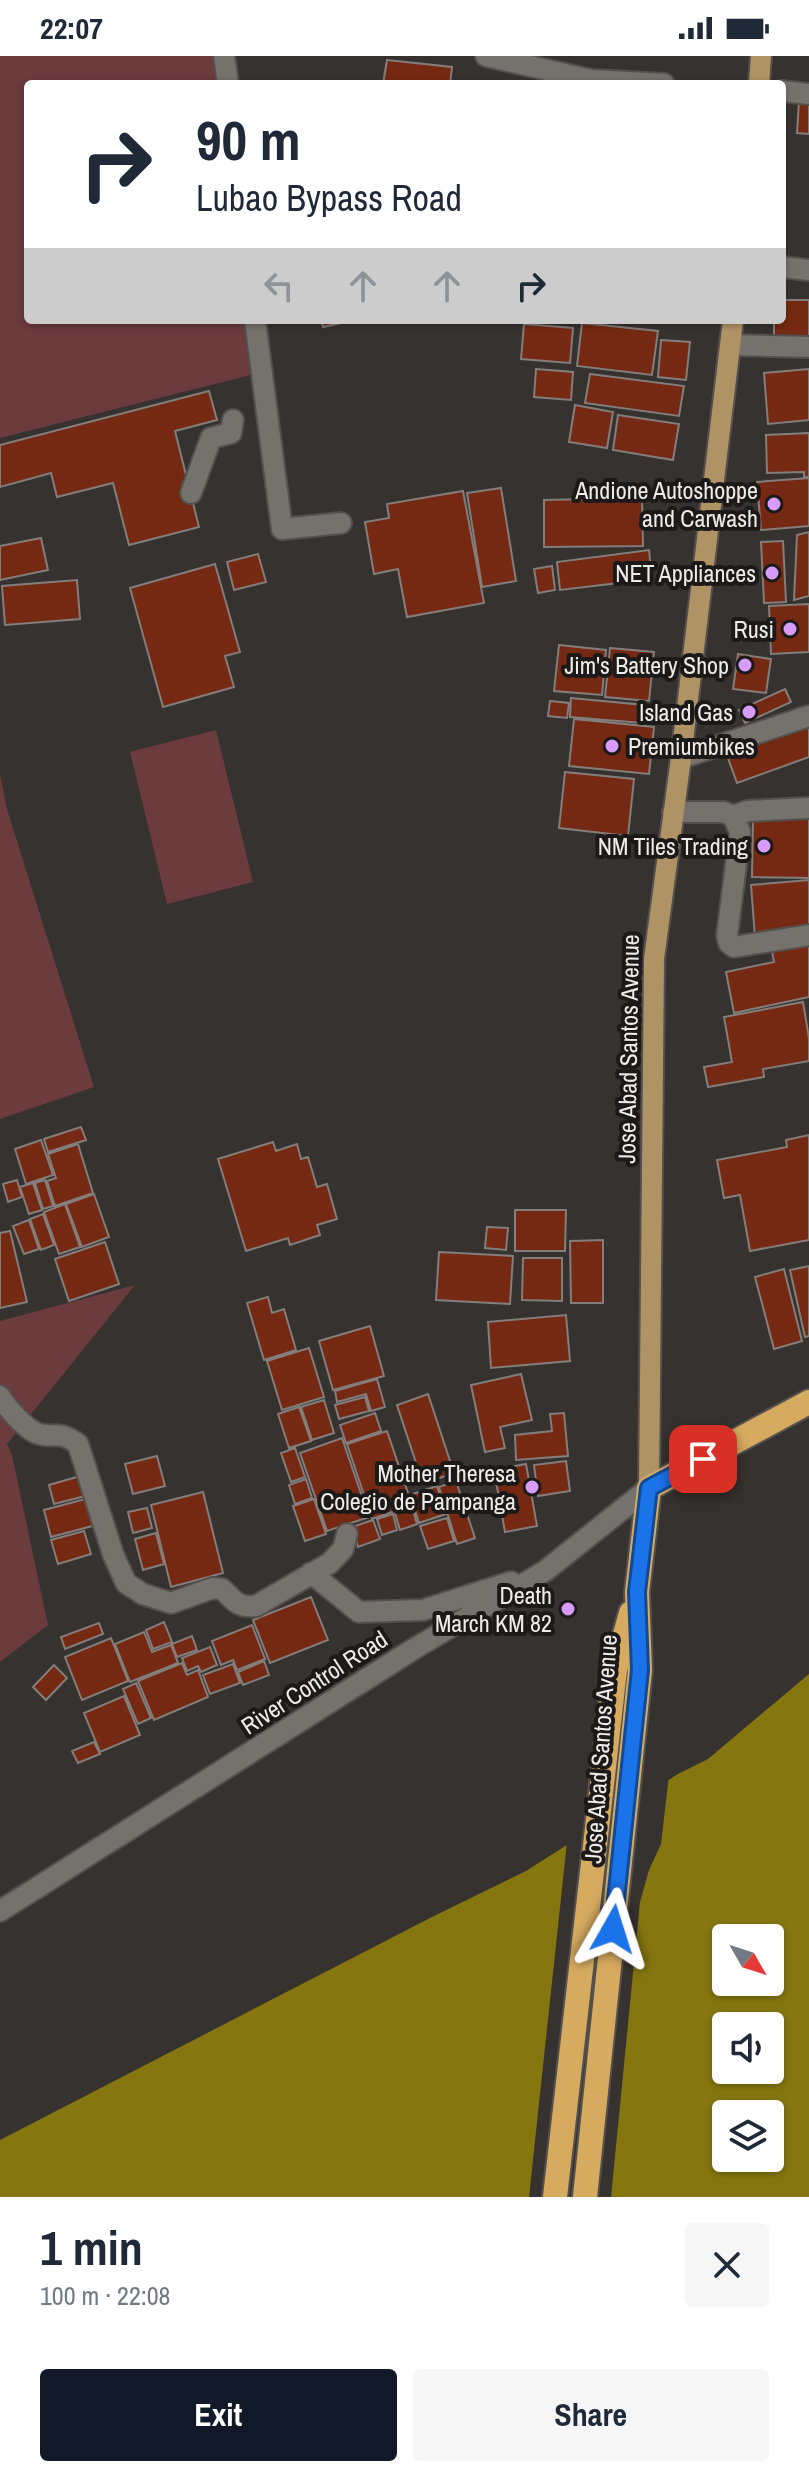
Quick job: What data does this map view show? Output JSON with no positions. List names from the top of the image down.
{
  "streets": {
    "highway": ["Jose Abad Santos Avenue"],
    "street": ["River Control Road"]
  },
  "crossings": [
    ["Jose Abad Santos Avenue", "River Control Road"]
  ],
  "places": [
    "Andione Autoshoppe and Carwash",
    "NET Appliances",
    "Rusi",
    "Jim's Battery Shop",
    "Island Gas",
    "Premiumbikes",
    "NM Tiles Trading",
    "Mother Theresa Colegio de Pampanga",
    "Death March KM 82"
  ],
  "north": "bottom right",
  "page": {
    "status": "22:07",
    "turn": ["90 m", "Lubao Bypass Road"],
    "heading": ["1 min", "100 m · 22:08"],
    "buttons": ["Exit", "Share"]
  }
}
